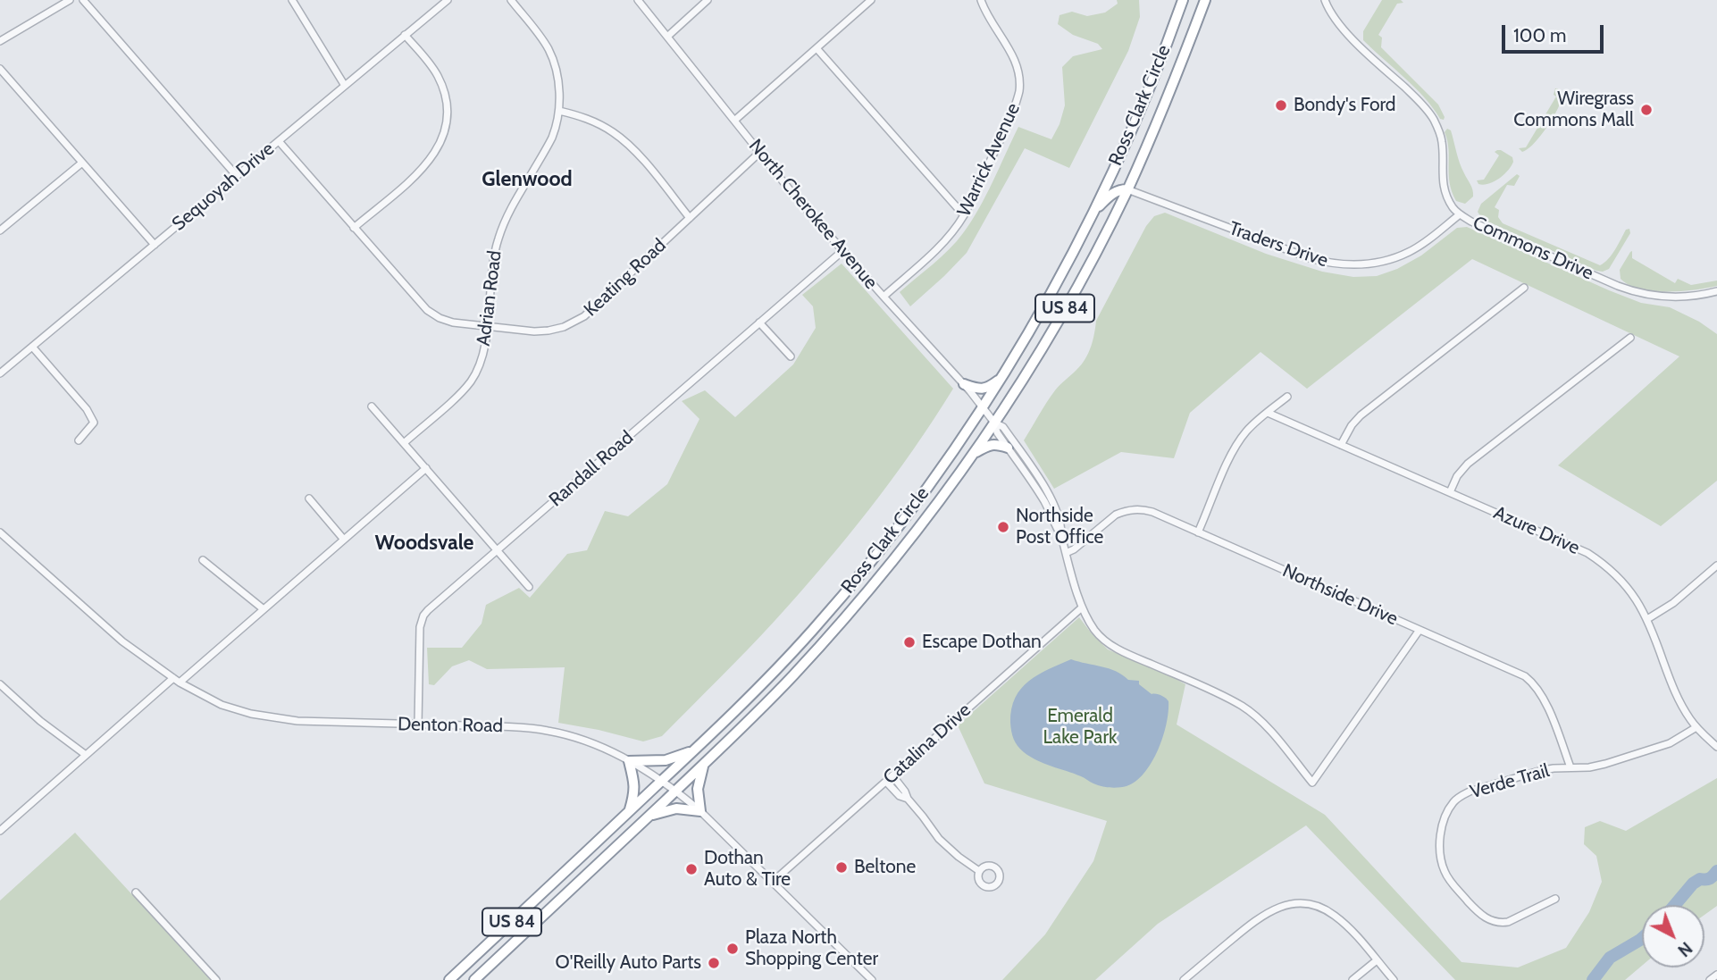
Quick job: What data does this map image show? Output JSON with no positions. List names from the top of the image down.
{
  "streets": {
    "highway": ["Ross Clark Circle", "US 84"],
    "street": [
      "Warrick Avenue",
      "Sequoyah Drive",
      "North Cherokee Avenue",
      "Traders Drive",
      "Commons Drive",
      "Keating Road",
      "Adrian Road",
      "Randall Road",
      "Azure Drive",
      "Northside Drive",
      "Denton Road",
      "Catalina Drive",
      "Verde Trail"
    ]
  },
  "crossings": [
    ["Ross Clark Circle", "North Cherokee Avenue"],
    ["Ross Clark Circle", "Traders Drive"],
    ["Ross Clark Circle", "Denton Road"],
    ["Warrick Avenue", "North Cherokee Avenue"],
    ["Sequoyah Drive", "Keating Road"],
    ["North Cherokee Avenue", "Keating Road"],
    ["North Cherokee Avenue", "Randall Road"],
    ["North Cherokee Avenue", "Northside Drive"],
    ["North Cherokee Avenue", "Catalina Drive"],
    ["Traders Drive", "Commons Drive"],
    ["Keating Road", "Adrian Road"],
    ["Randall Road", "Denton Road"],
    ["Azure Drive", "Verde Trail"],
    ["Northside Drive", "Verde Trail"],
    ["Denton Road", "Catalina Drive"]
  ],
  "districts": ["Glenwood", "Woodsvale"],
  "parks": ["Emerald Lake Park"],
  "places": [
    "Bondy's Ford",
    "Wiregrass Commons Mall",
    "Northside Post Office",
    "Escape Dothan",
    "Beltone",
    "Dothan Auto & Tire",
    "Plaza North Shopping Center",
    "O'Reilly Auto Parts"
  ],
  "scale_bar": "100 m",
  "north": "bottom right"
}
